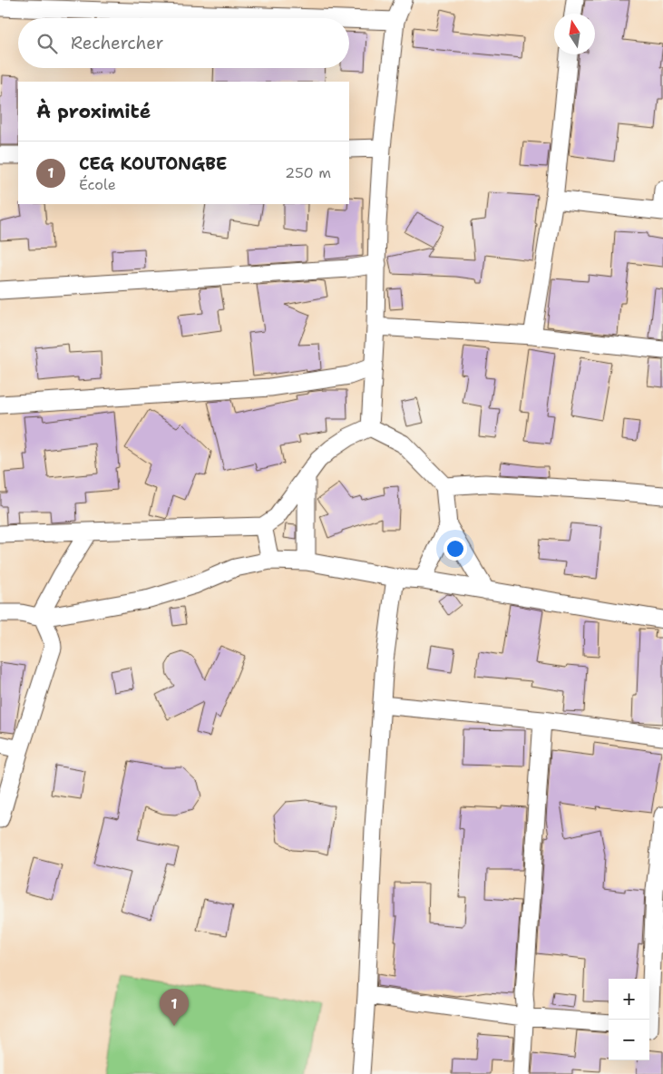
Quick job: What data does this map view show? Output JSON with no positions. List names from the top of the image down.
{
  "north": "top",
  "page": {
    "search": "Rechercher",
    "heading": "À proximité",
    "list": [
      {
        "mark": "1",
        "name": "CEG KOUTONGBE",
        "note": "École",
        "value": "250 m"
      }
    ],
    "map_buttons": ["+", "−"],
    "pins": "1"
  }
}
